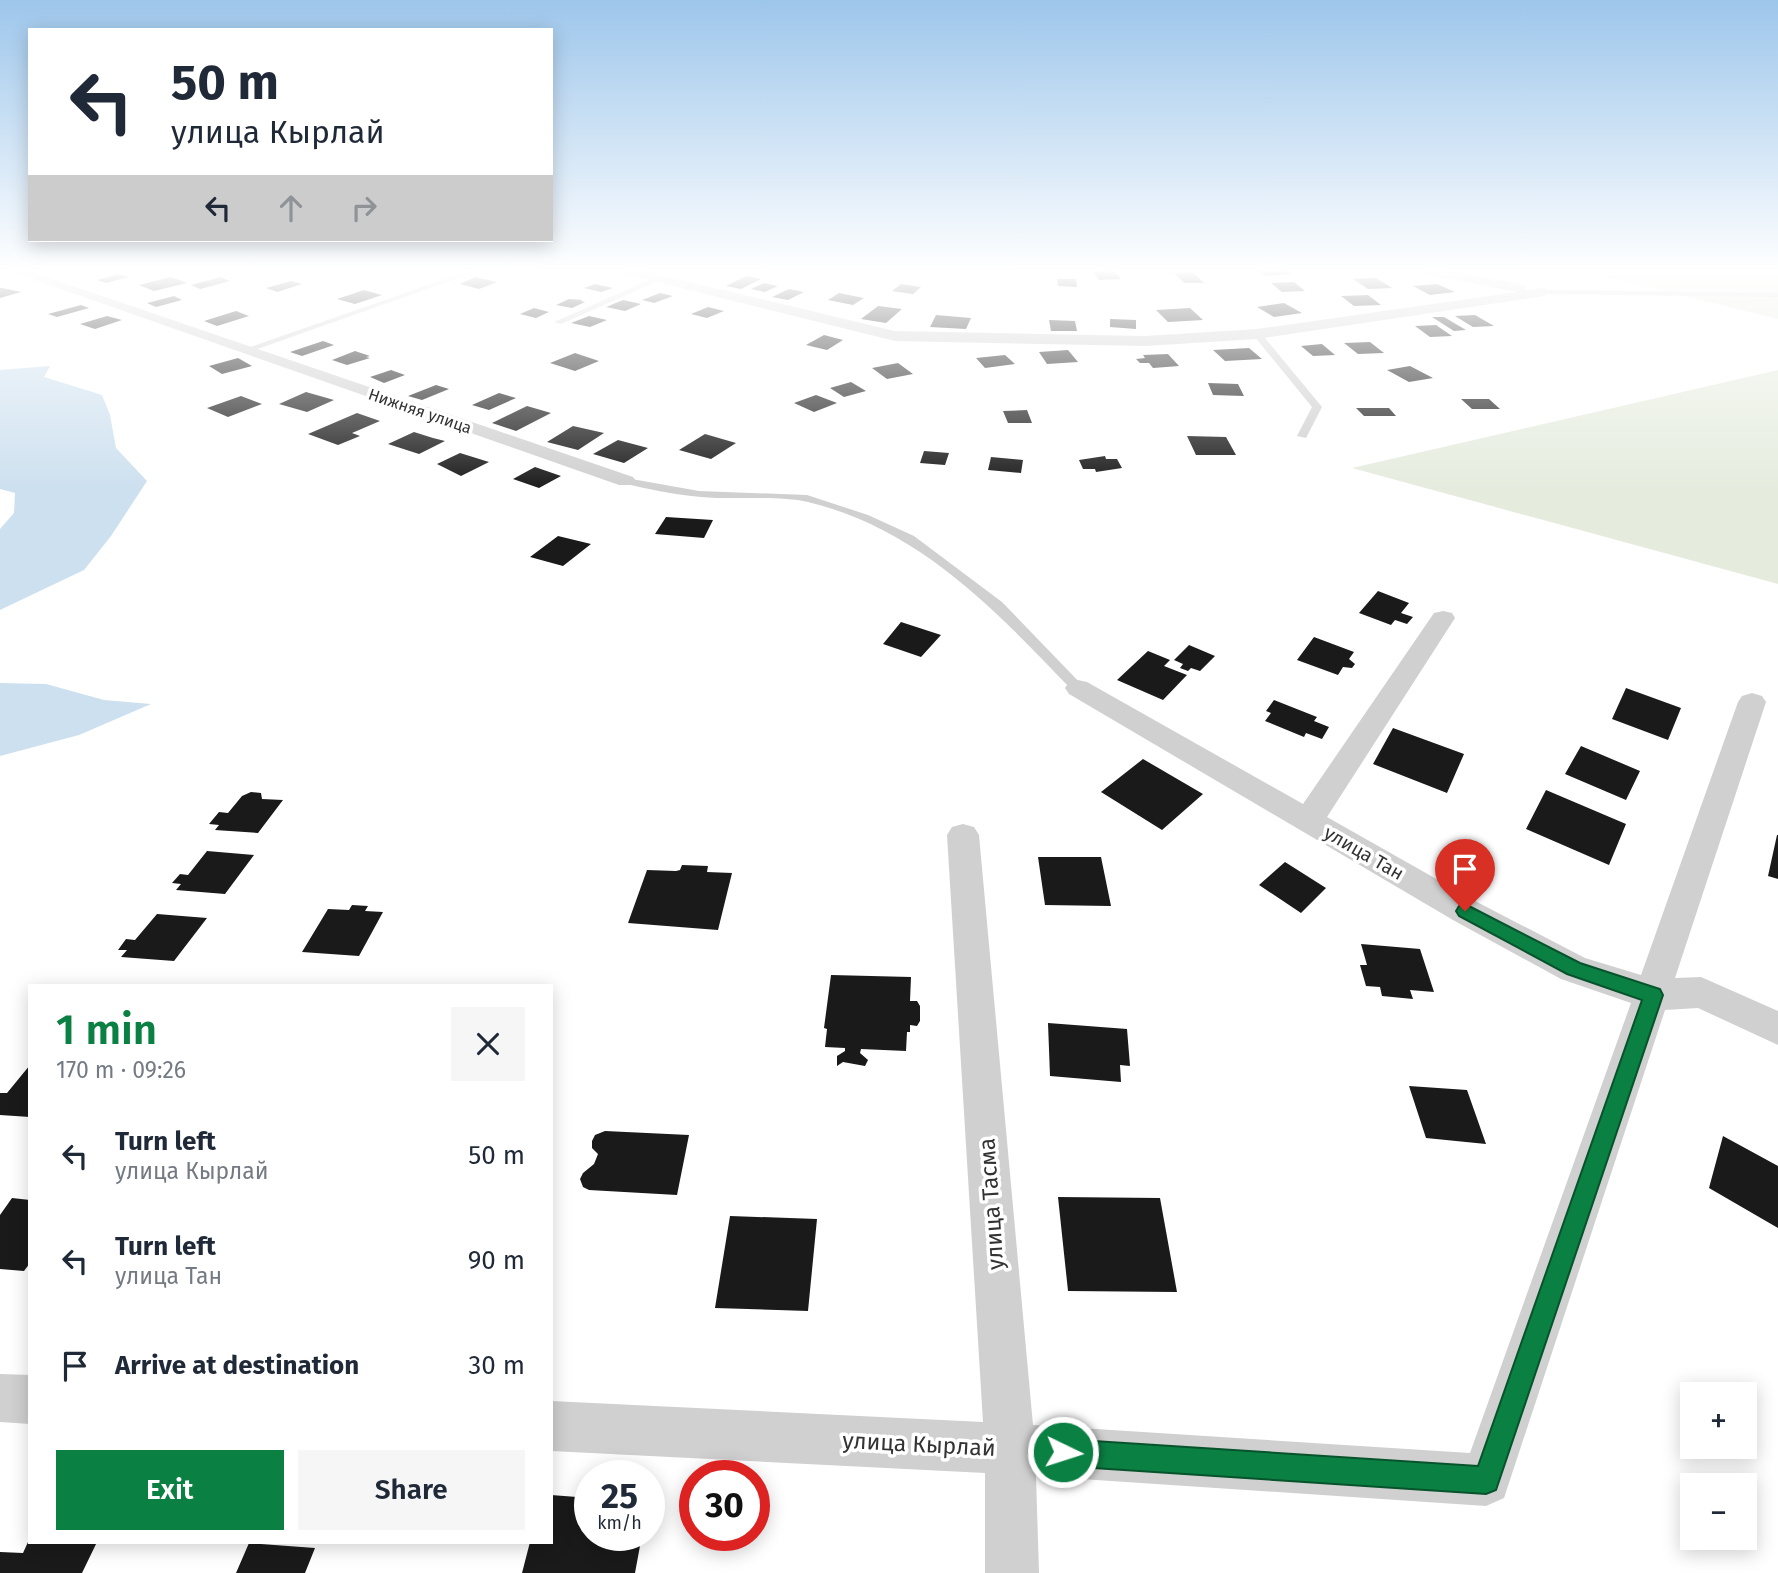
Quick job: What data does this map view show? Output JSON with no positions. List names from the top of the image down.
{
  "streets": {
    "street": [
      "Нижняя улица",
      "улица Тан",
      "улица Тасма",
      "улица Кырлай"
    ]
  },
  "crossings": [
    ["улица Тан", "улица Кырлай"],
    ["улица Тасма", "улица Кырлай"]
  ],
  "page": {
    "turn": ["50 m", "улица Кырлай"],
    "heading": ["1 min", "170 m · 09:26"],
    "list": [
      {
        "name": "Turn left",
        "note": "улица Кырлай",
        "value": "50 m"
      },
      {
        "name": "Turn left",
        "note": "улица Тан",
        "value": "90 m"
      },
      {
        "name": "Arrive at destination",
        "value": "30 m"
      }
    ],
    "map_buttons": ["+", "−"],
    "buttons": ["Exit", "Share"],
    "speed": "25 km/h",
    "limit": "30"
  }
}
